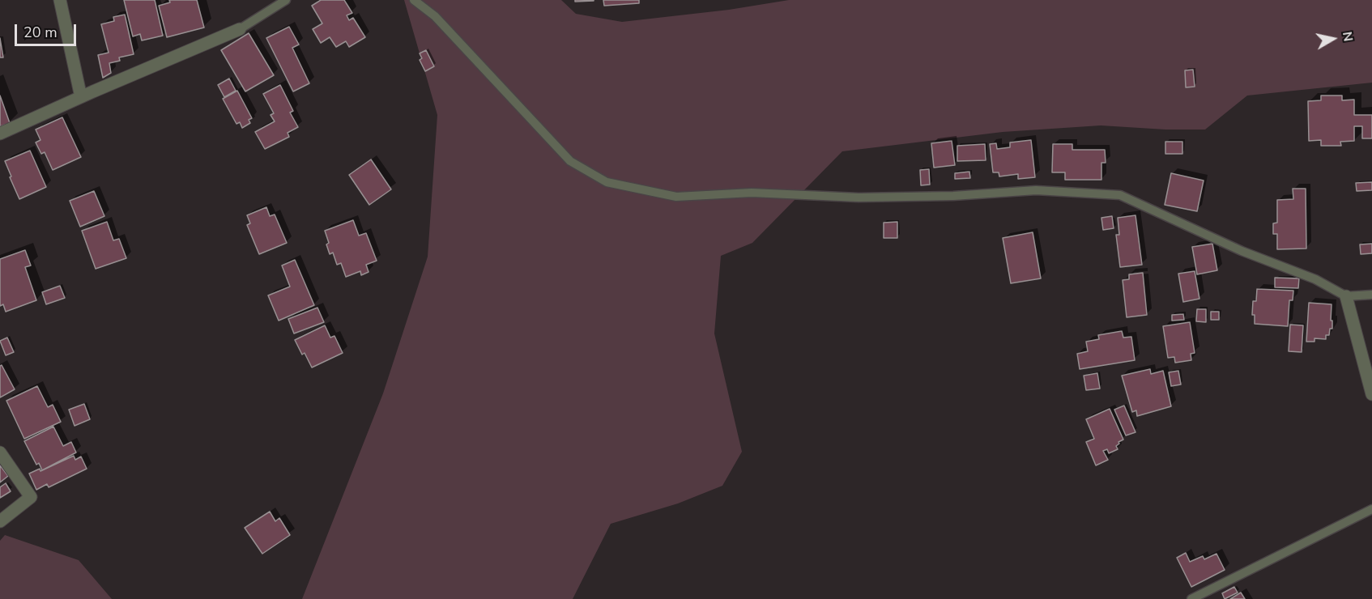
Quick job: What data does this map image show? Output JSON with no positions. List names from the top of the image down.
{
  "scale_bar": "20 m",
  "north": "right"
}
